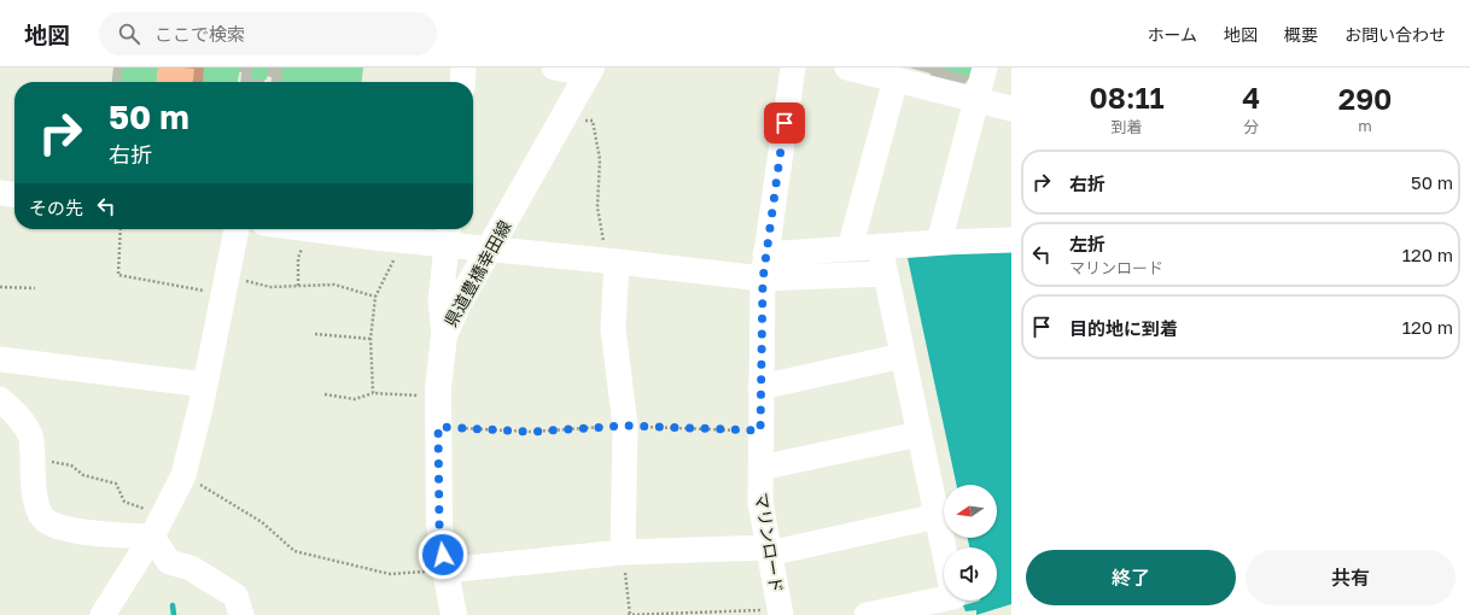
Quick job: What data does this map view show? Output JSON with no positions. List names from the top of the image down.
{
  "streets": {
    "main road": ["県道豊橋幸田線"],
    "street": ["マリンロード"]
  },
  "north": "left",
  "page": {
    "header": "地図",
    "search": "ここで検索",
    "nav": [
      "ホーム",
      "地図",
      "概要",
      "お問い合わせ"
    ],
    "eta": [
      "08:11",
      "到着",
      "4",
      "分",
      "290",
      "m"
    ],
    "turn": ["50 m", "右折"],
    "list": [
      {
        "name": "右折",
        "value": "50 m"
      },
      {
        "name": "左折",
        "note": "マリンロード",
        "value": "120 m"
      },
      {
        "name": "目的地に到着",
        "value": "120 m"
      }
    ],
    "then": "その先",
    "buttons": ["終了", "共有"]
  }
}
